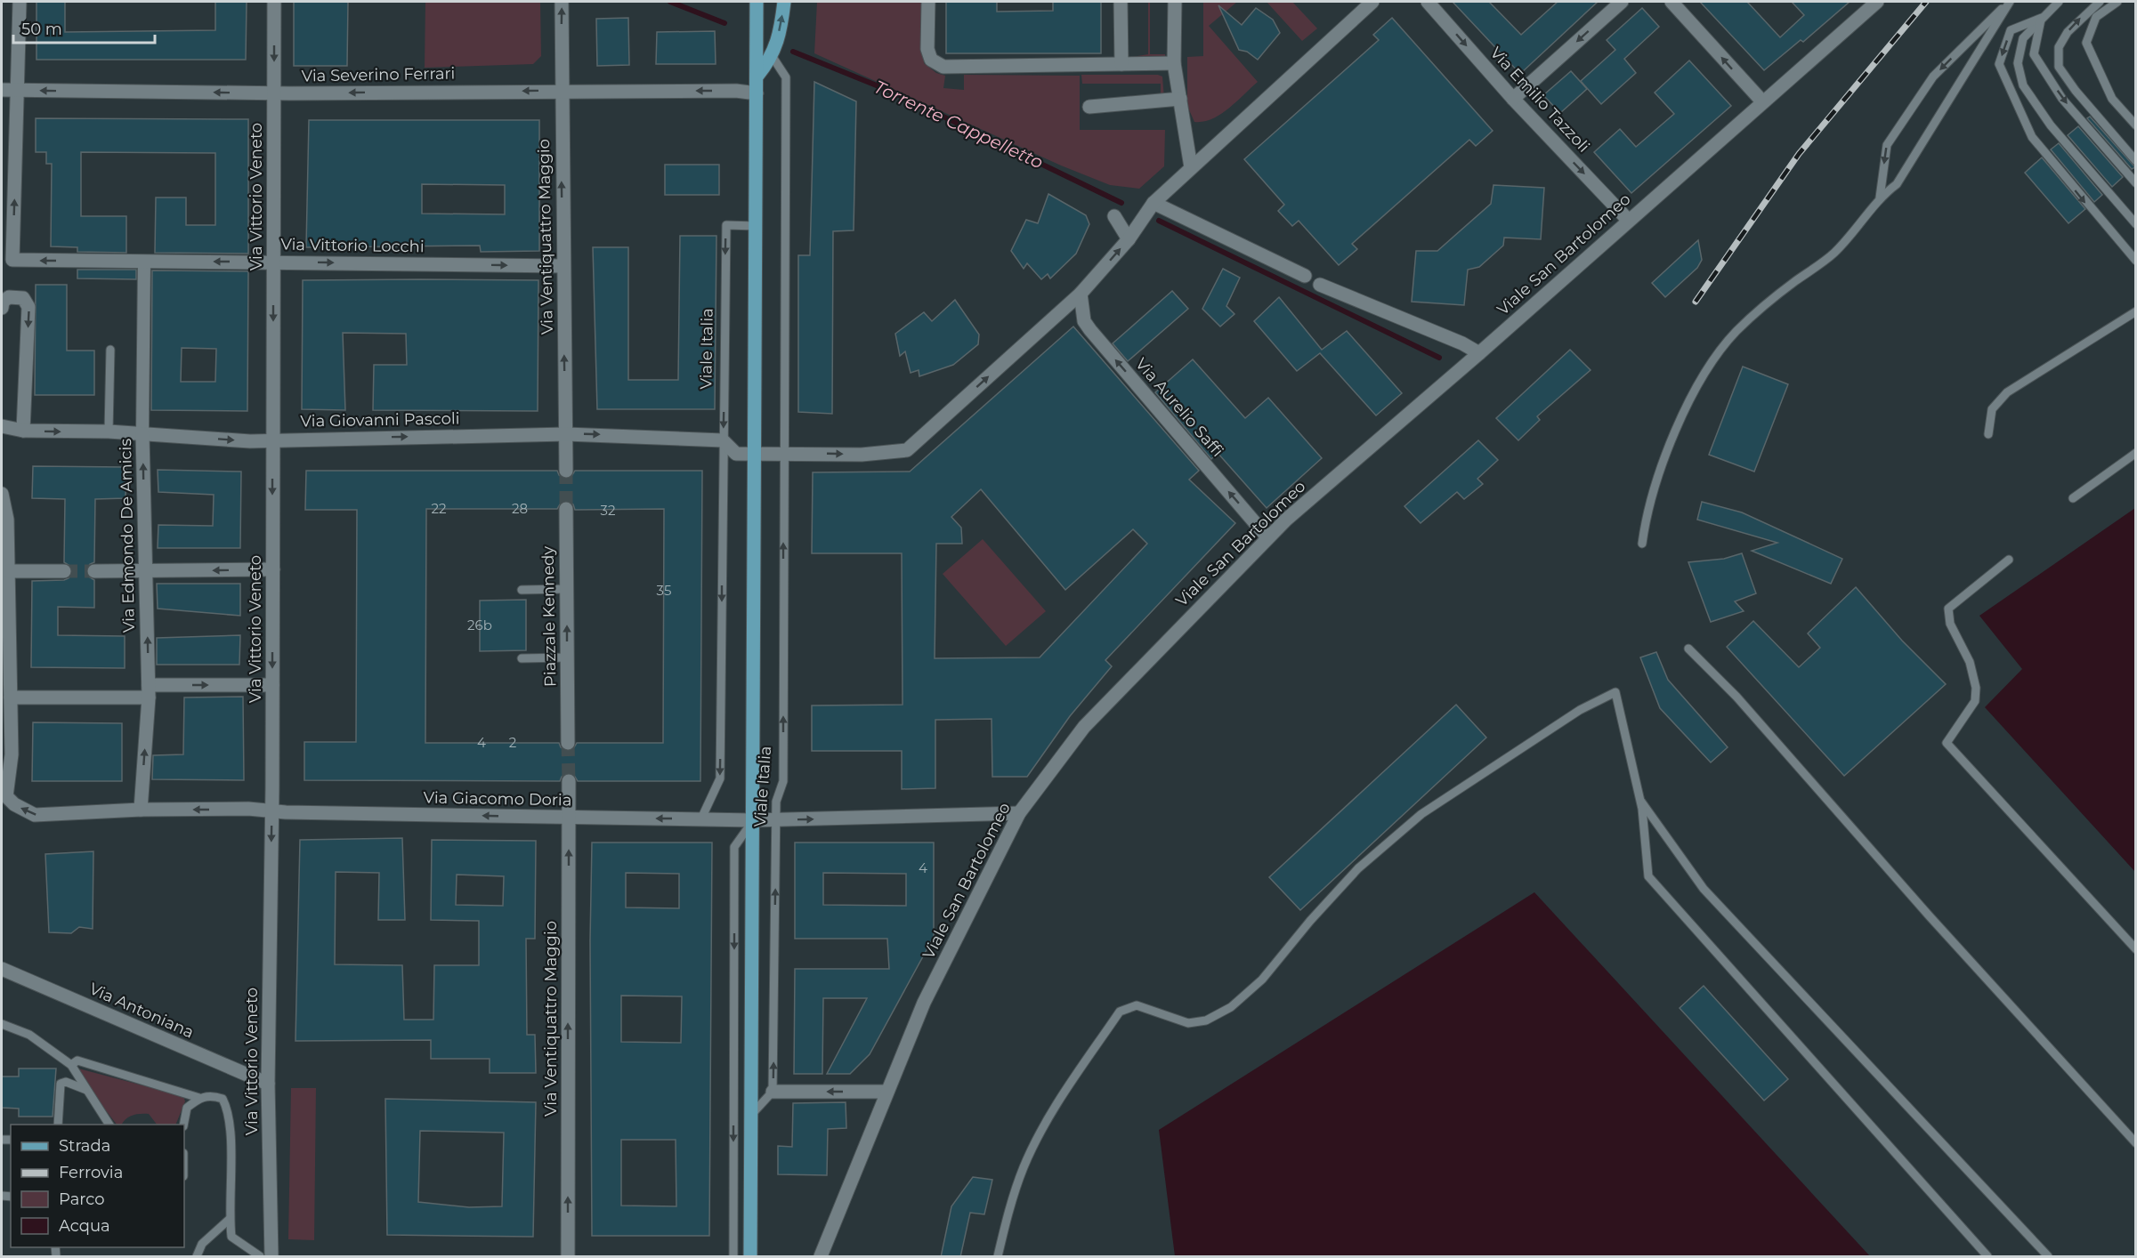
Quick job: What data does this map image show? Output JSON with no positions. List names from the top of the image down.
{
  "streets": {
    "main road": ["Viale Italia"],
    "street": [
      "Via Severino Ferrari",
      "Via Emilio Tazzoli",
      "Via Vittorio Veneto",
      "Via Ventiquattro Maggio",
      "Via Vittorio Locchi",
      "Viale San Bartolomeo",
      "Via Aurelio Saffi",
      "Via Giovanni Pascoli",
      "Via Edmondo De Amicis",
      "Piazzale Kennedy",
      "Via Giacomo Doria",
      "Via Antoniana"
    ]
  },
  "crossings": [
    ["Via Severino Ferrari", "Via Vittorio Veneto"],
    ["Via Severino Ferrari", "Via Ventiquattro Maggio"],
    ["Via Severino Ferrari", "Via Vittorio Locchi"],
    ["Via Severino Ferrari", "Viale Italia"],
    ["Via Emilio Tazzoli", "Viale San Bartolomeo"],
    ["Via Vittorio Veneto", "Via Vittorio Locchi"],
    ["Via Vittorio Veneto", "Via Giovanni Pascoli"],
    ["Via Vittorio Veneto", "Via Giacomo Doria"],
    ["Via Vittorio Veneto", "Via Antoniana"],
    ["Via Ventiquattro Maggio", "Via Vittorio Locchi"],
    ["Via Ventiquattro Maggio", "Via Giovanni Pascoli"],
    ["Via Ventiquattro Maggio", "Via Giacomo Doria"],
    ["Via Vittorio Locchi", "Via Edmondo De Amicis"],
    ["Viale San Bartolomeo", "Via Aurelio Saffi"],
    ["Viale San Bartolomeo", "Via Giacomo Doria"],
    ["Viale Italia", "Via Giovanni Pascoli"],
    ["Viale Italia", "Via Giacomo Doria"],
    ["Via Giovanni Pascoli", "Via Edmondo De Amicis"],
    ["Via Edmondo De Amicis", "Via Giacomo Doria"]
  ],
  "one_way": [
    "Via Severino Ferrari",
    "Via Emilio Tazzoli",
    "Via Vittorio Veneto",
    "Via Ventiquattro Maggio",
    "Via Aurelio Saffi",
    "Via Giovanni Pascoli",
    "Via Edmondo De Amicis"
  ],
  "water": ["Torrente Cappelletto"],
  "house_numbers": [
    "22",
    "28",
    "32",
    "35",
    "26b",
    "4",
    "2",
    "4"
  ],
  "legend": [
    "Strada",
    "Ferrovia",
    "Parco",
    "Acqua"
  ],
  "scale_bar": "50 m"
}
